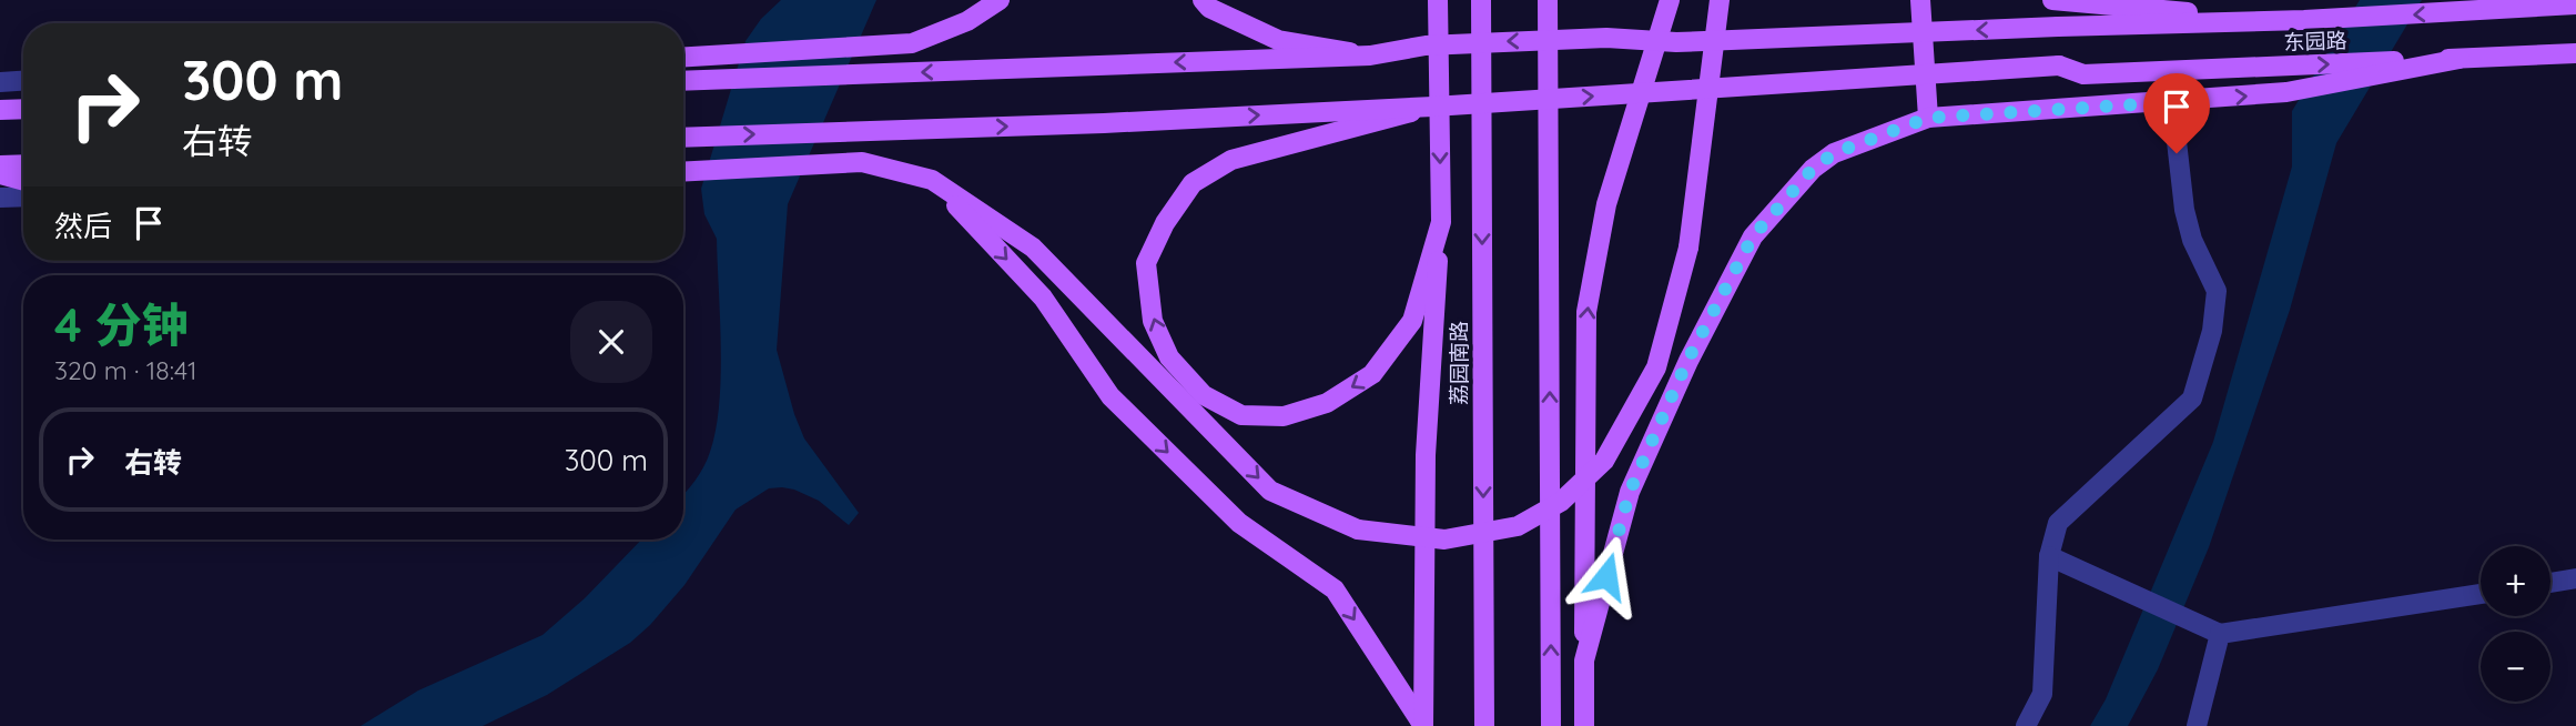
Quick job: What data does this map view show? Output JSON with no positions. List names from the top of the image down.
{
  "streets": {
    "main road": ["东园路", "荔园南路"]
  },
  "page": {
    "turn": ["300 m", "右转"],
    "then": "然后",
    "heading": ["4 分钟", "320 m · 18:41"],
    "list": [
      {
        "name": "右转",
        "value": "300 m"
      }
    ],
    "map_buttons": ["+", "−"]
  }
}
